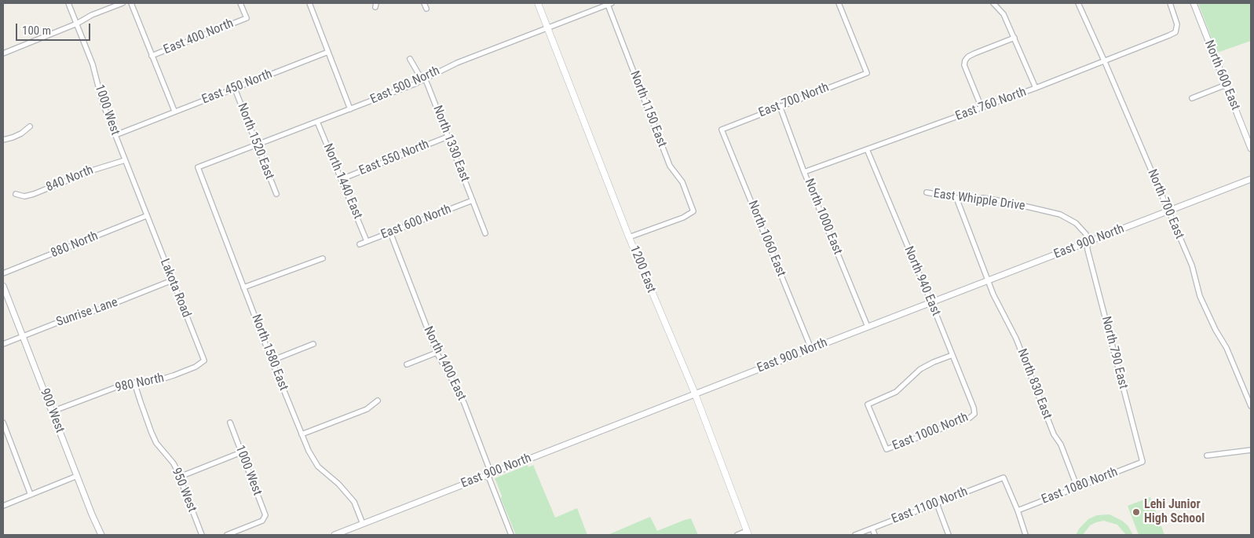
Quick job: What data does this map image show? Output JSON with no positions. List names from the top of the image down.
{
  "streets": {
    "main road": ["1200 East"],
    "street": [
      "East 400 North",
      "North 600 East",
      "East 500 North",
      "East 450 North",
      "East 700 North",
      "East 760 North",
      "North 1150 East",
      "1000 West",
      "North 1520 East",
      "North 1330 East",
      "East 550 North",
      "840 North",
      "North 1440 East",
      "East Whipple Drive",
      "North 700 East",
      "North 1000 East",
      "East 600 North",
      "North 1060 East",
      "East 900 North",
      "880 North",
      "North 940 East",
      "Lakota Road",
      "Sunrise Lane",
      "North 1580 East",
      "North 790 East",
      "North 1400 East",
      "980 North",
      "North 830 East",
      "900 West",
      "East 1000 North",
      "East 1080 North",
      "950 West",
      "East 1100 North"
    ]
  },
  "crossings": [
    ["East 500 North", "North 1150 East"],
    ["East 500 North", "North 1520 East"],
    ["East 500 North", "North 1330 East"],
    ["East 500 North", "North 1440 East"],
    ["East 500 North", "1200 East"],
    ["East 500 North", "North 1580 East"],
    ["East 450 North", "1000 West"],
    ["East 450 North", "North 1520 East"],
    ["East 700 North", "North 1000 East"],
    ["East 700 North", "North 1060 East"],
    ["East 760 North", "North 700 East"],
    ["East 760 North", "North 1000 East"],
    ["East 760 North", "North 940 East"],
    ["North 1150 East", "1200 East"],
    ["1000 West", "840 North"],
    ["1000 West", "880 North"],
    ["1000 West", "Lakota Road"],
    ["North 1330 East", "East 550 North"],
    ["North 1330 East", "East 600 North"],
    ["East 550 North", "North 1440 East"],
    ["North 1440 East", "East 600 North"],
    ["East Whipple Drive", "East 900 North"],
    ["East Whipple Drive", "North 790 East"],
    ["East Whipple Drive", "North 830 East"],
    ["North 700 East", "East 900 North"],
    ["North 1000 East", "East 900 North"],
    ["East 600 North", "North 1400 East"],
    ["North 1060 East", "East 900 North"],
    ["East 900 North", "1200 East"],
    ["East 900 North", "North 940 East"],
    ["East 900 North", "North 1580 East"],
    ["East 900 North", "North 790 East"],
    ["East 900 North", "North 1400 East"],
    ["East 900 North", "North 830 East"],
    ["880 North", "Lakota Road"],
    ["North 940 East", "East 1000 North"],
    ["Lakota Road", "Sunrise Lane"],
    ["Lakota Road", "980 North"],
    ["Sunrise Lane", "900 West"],
    ["North 790 East", "East 1080 North"],
    ["980 North", "900 West"],
    ["980 North", "950 West"],
    ["North 830 East", "East 1080 North"],
    ["East 1080 North", "East 1100 North"]
  ],
  "places": ["Lehi Junior High School"],
  "scale_bar": "100 m"
}
